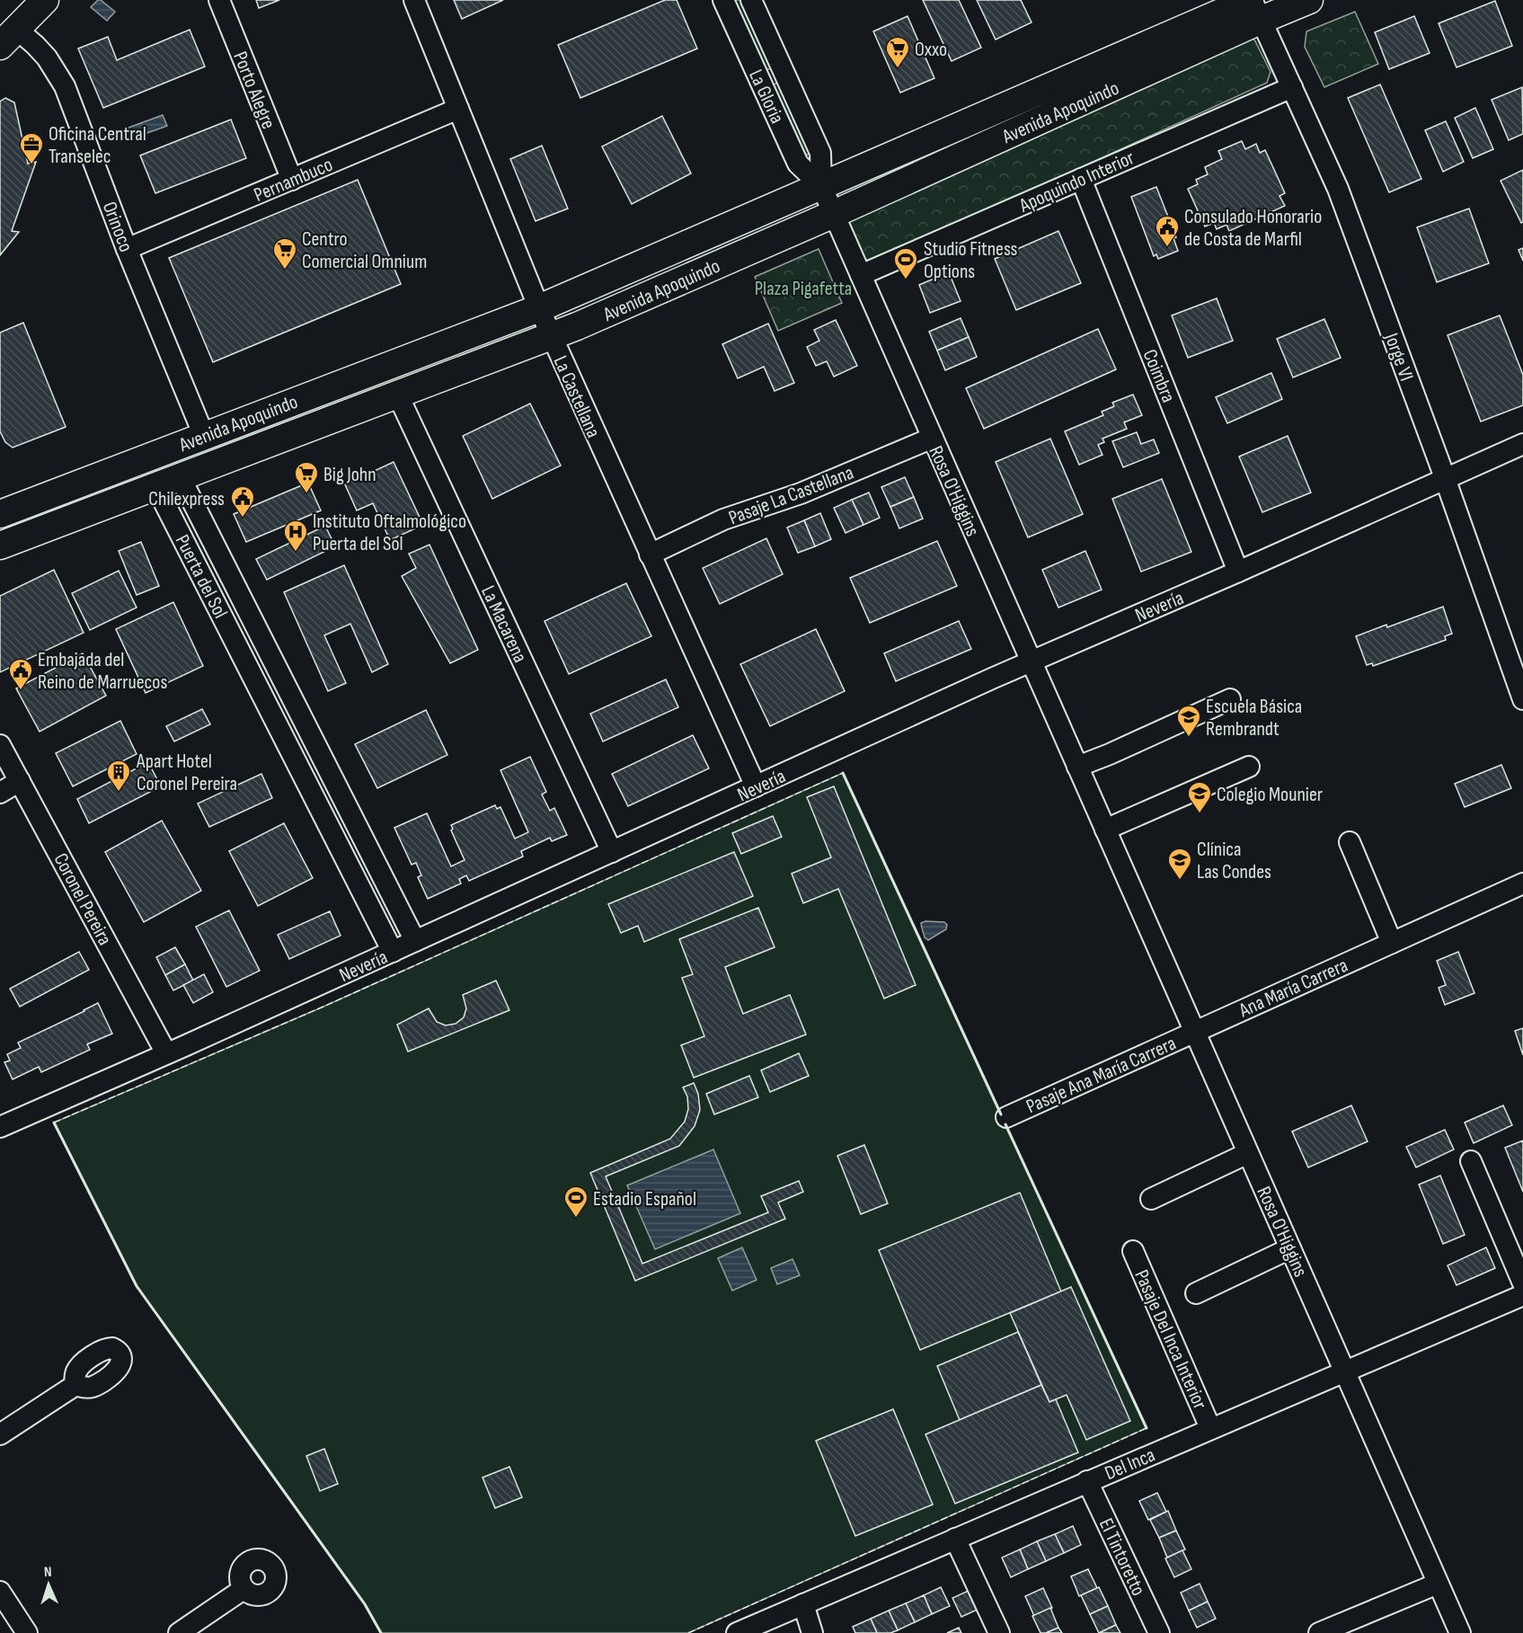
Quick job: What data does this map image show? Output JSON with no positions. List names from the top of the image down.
{
  "streets": {
    "main road": ["Avenida Apoquindo"],
    "street": [
      "Porto Alegre",
      "La Gloria",
      "Pernambuco",
      "Apoquindo Interior",
      "Orinoco",
      "Jorge VI",
      "Coimbra",
      "La Castellana",
      "Rosa O'Higgins",
      "Pasaje La Castellana",
      "Puerta del Sol",
      "Nevería",
      "La Macarena",
      "Coronel Pereira",
      "Ana María Carrera",
      "Pasaje Ana María Carrera",
      "Pasaje Del Inca Interior",
      "Del Inca",
      "El Tintoretto"
    ]
  },
  "crossings": [
    ["Porto Alegre", "Pernambuco"],
    ["La Gloria", "Avenida Apoquindo"],
    ["La Gloria", "Rosa O'Higgins"],
    ["Avenida Apoquindo", "Orinoco"],
    ["Avenida Apoquindo", "Jorge VI"],
    ["Avenida Apoquindo", "La Castellana"],
    ["Avenida Apoquindo", "Rosa O'Higgins"],
    ["Avenida Apoquindo", "Puerta del Sol"],
    ["Avenida Apoquindo", "La Macarena"],
    ["Pernambuco", "Orinoco"],
    ["Pernambuco", "La Castellana"],
    ["Apoquindo Interior", "Jorge VI"],
    ["Apoquindo Interior", "Coimbra"],
    ["Apoquindo Interior", "Rosa O'Higgins"],
    ["Jorge VI", "Nevería"],
    ["Coimbra", "Nevería"],
    ["La Castellana", "Pasaje La Castellana"],
    ["La Castellana", "Nevería"],
    ["Rosa O'Higgins", "Pasaje La Castellana"],
    ["Rosa O'Higgins", "Nevería"],
    ["Rosa O'Higgins", "Ana María Carrera"],
    ["Rosa O'Higgins", "Pasaje Ana María Carrera"],
    ["Rosa O'Higgins", "Del Inca"],
    ["Puerta del Sol", "Nevería"],
    ["Nevería", "La Macarena"],
    ["Nevería", "Coronel Pereira"],
    ["Ana María Carrera", "Pasaje Ana María Carrera"],
    ["Pasaje Del Inca Interior", "Del Inca"],
    ["Del Inca", "El Tintoretto"]
  ],
  "parks": ["Plaza Pigafetta"],
  "places": {
    "supermarket": ["Oxxo", "Centro Comercial Omnium", "Big John"],
    "office": ["Oficina Central Transelec"],
    "public building": ["Consulado Honorario de Costa de Marfil", "Chilexpress", "Embajada del Reino de Marruecos"],
    "sports": ["Studio Fitness Options", "Estadio Español"],
    "hospital": ["Instituto Oftalmológico Puerta del Sol"],
    "school or university": ["Escuela Básica Rembrandt", "Colegio Mounier", "Clínica Las Condes"],
    "building": ["Apart Hotel Coronel Pereira"]
  },
  "north": "top"
}
